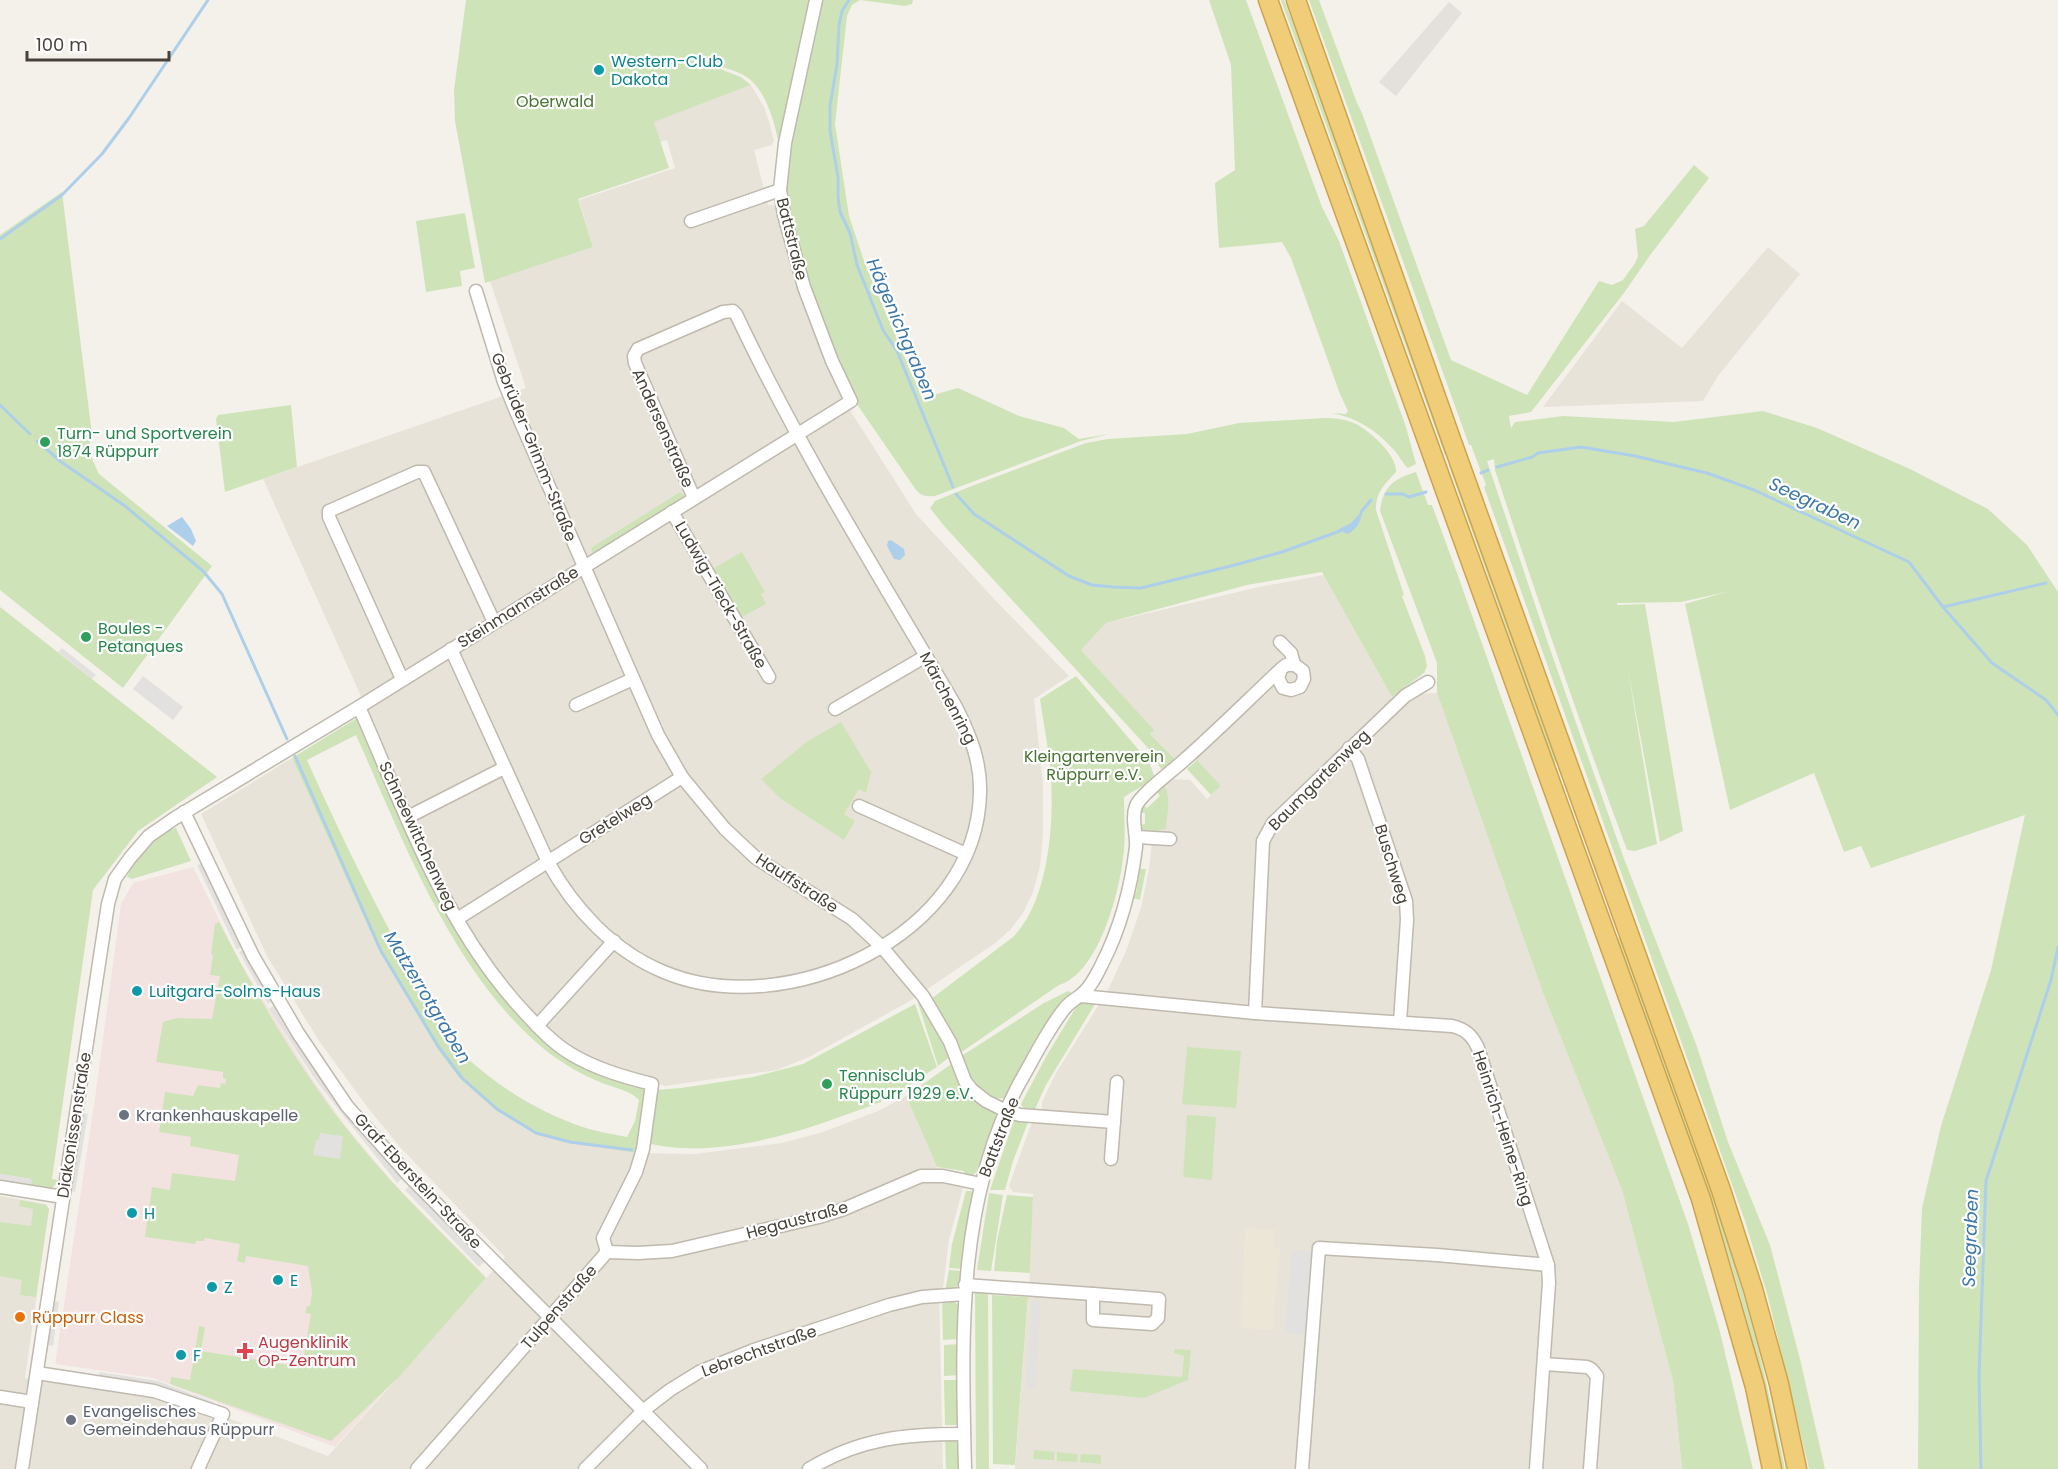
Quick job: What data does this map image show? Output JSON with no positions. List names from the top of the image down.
{
  "streets": {
    "street": [
      "Battstraße",
      "Andersenstraße",
      "Gebrüder-Grimm-Straße",
      "Ludwig-Tieck-Straße",
      "Steinmannstraße",
      "Märchenring",
      "Baumgartenweg",
      "Gretelweg",
      "Schneewittchenweg",
      "Buschweg",
      "Hauffstraße",
      "Diakonissenstraße",
      "Heinrich-Heine-Ring",
      "Graf-Eberstein-Straße",
      "Hegaustraße",
      "Tulpenstraße",
      "Lebrechtstraße"
    ]
  },
  "crossings": [
    ["Battstraße", "Steinmannstraße"],
    ["Battstraße", "Hauffstraße"],
    ["Battstraße", "Heinrich-Heine-Ring"],
    ["Battstraße", "Hegaustraße"],
    ["Battstraße", "Lebrechtstraße"],
    ["Andersenstraße", "Steinmannstraße"],
    ["Andersenstraße", "Märchenring"],
    ["Gebrüder-Grimm-Straße", "Steinmannstraße"],
    ["Gebrüder-Grimm-Straße", "Hauffstraße"],
    ["Ludwig-Tieck-Straße", "Steinmannstraße"],
    ["Steinmannstraße", "Märchenring"],
    ["Steinmannstraße", "Schneewittchenweg"],
    ["Steinmannstraße", "Hauffstraße"],
    ["Steinmannstraße", "Diakonissenstraße"],
    ["Steinmannstraße", "Graf-Eberstein-Straße"],
    ["Märchenring", "Gretelweg"],
    ["Märchenring", "Hauffstraße"],
    ["Baumgartenweg", "Buschweg"],
    ["Baumgartenweg", "Heinrich-Heine-Ring"],
    ["Gretelweg", "Schneewittchenweg"],
    ["Gretelweg", "Hauffstraße"],
    ["Schneewittchenweg", "Tulpenstraße"],
    ["Buschweg", "Heinrich-Heine-Ring"],
    ["Diakonissenstraße", "Graf-Eberstein-Straße"],
    ["Graf-Eberstein-Straße", "Tulpenstraße"],
    ["Graf-Eberstein-Straße", "Lebrechtstraße"],
    ["Hegaustraße", "Tulpenstraße"]
  ],
  "water": ["Hägenichgraben", "Seegraben", "Matzerrotgraben"],
  "parks": ["Oberwald", "Kleingartenverein Rüppurr e.V."],
  "places": {
    "other": [
      "Western-Club Dakota",
      "Turn- und Sportverein 1874 Rüppurr",
      "Boules - Petanques",
      "Luitgard-Solms-Haus",
      "Tennisclub Rüppurr 1929 e.V.",
      "Krankenhauskapelle",
      "H",
      "E",
      "Z",
      "Rüppurr Class",
      "F",
      "Evangelisches Gemeindehaus Rüppurr"
    ],
    "health": ["Augenklinik OP-Zentrum"]
  },
  "scale_bar": "100 m"
}
